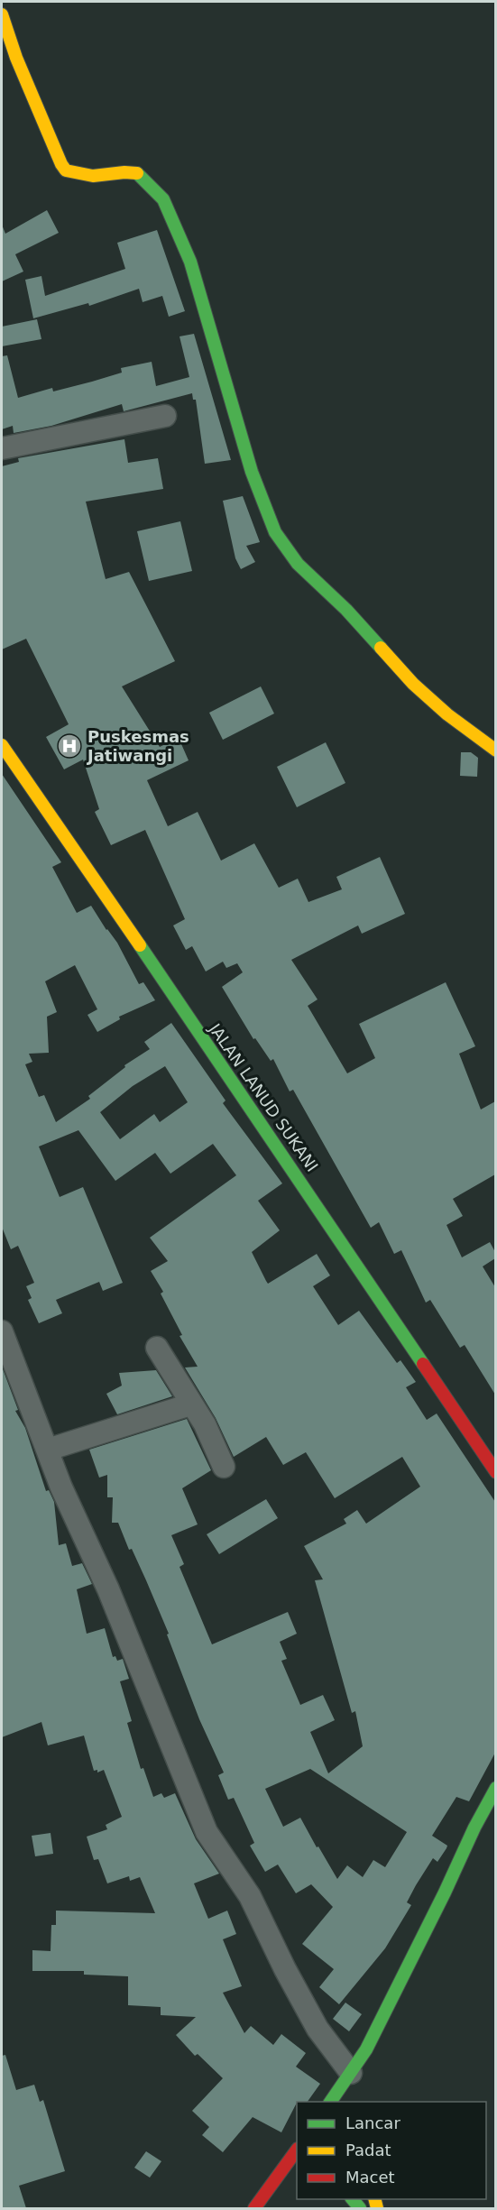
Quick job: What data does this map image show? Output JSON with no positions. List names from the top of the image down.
{
  "streets": {
    "main road": ["JALAN LANUD SUKANI"]
  },
  "places": {
    "hospital": ["Puskesmas Jatiwangi"]
  },
  "legend": ["Lancar", "Padat", "Macet"]
}
